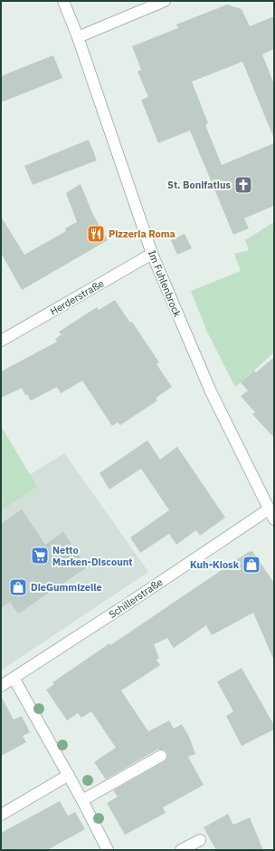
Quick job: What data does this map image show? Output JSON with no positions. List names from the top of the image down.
{
  "streets": {
    "street": ["Im Fuhlenbrock", "Herderstraße", "Schillerstraße"]
  },
  "crossings": [
    ["Im Fuhlenbrock", "Herderstraße"],
    ["Im Fuhlenbrock", "Schillerstraße"]
  ],
  "places": {
    "church": ["St. Bonifatius"],
    "restaurant": ["Pizzeria Roma"],
    "supermarket": ["Netto Marken-Discount"],
    "shop": ["Kuh-Kiosk", "DieGummizelle"]
  }
}
